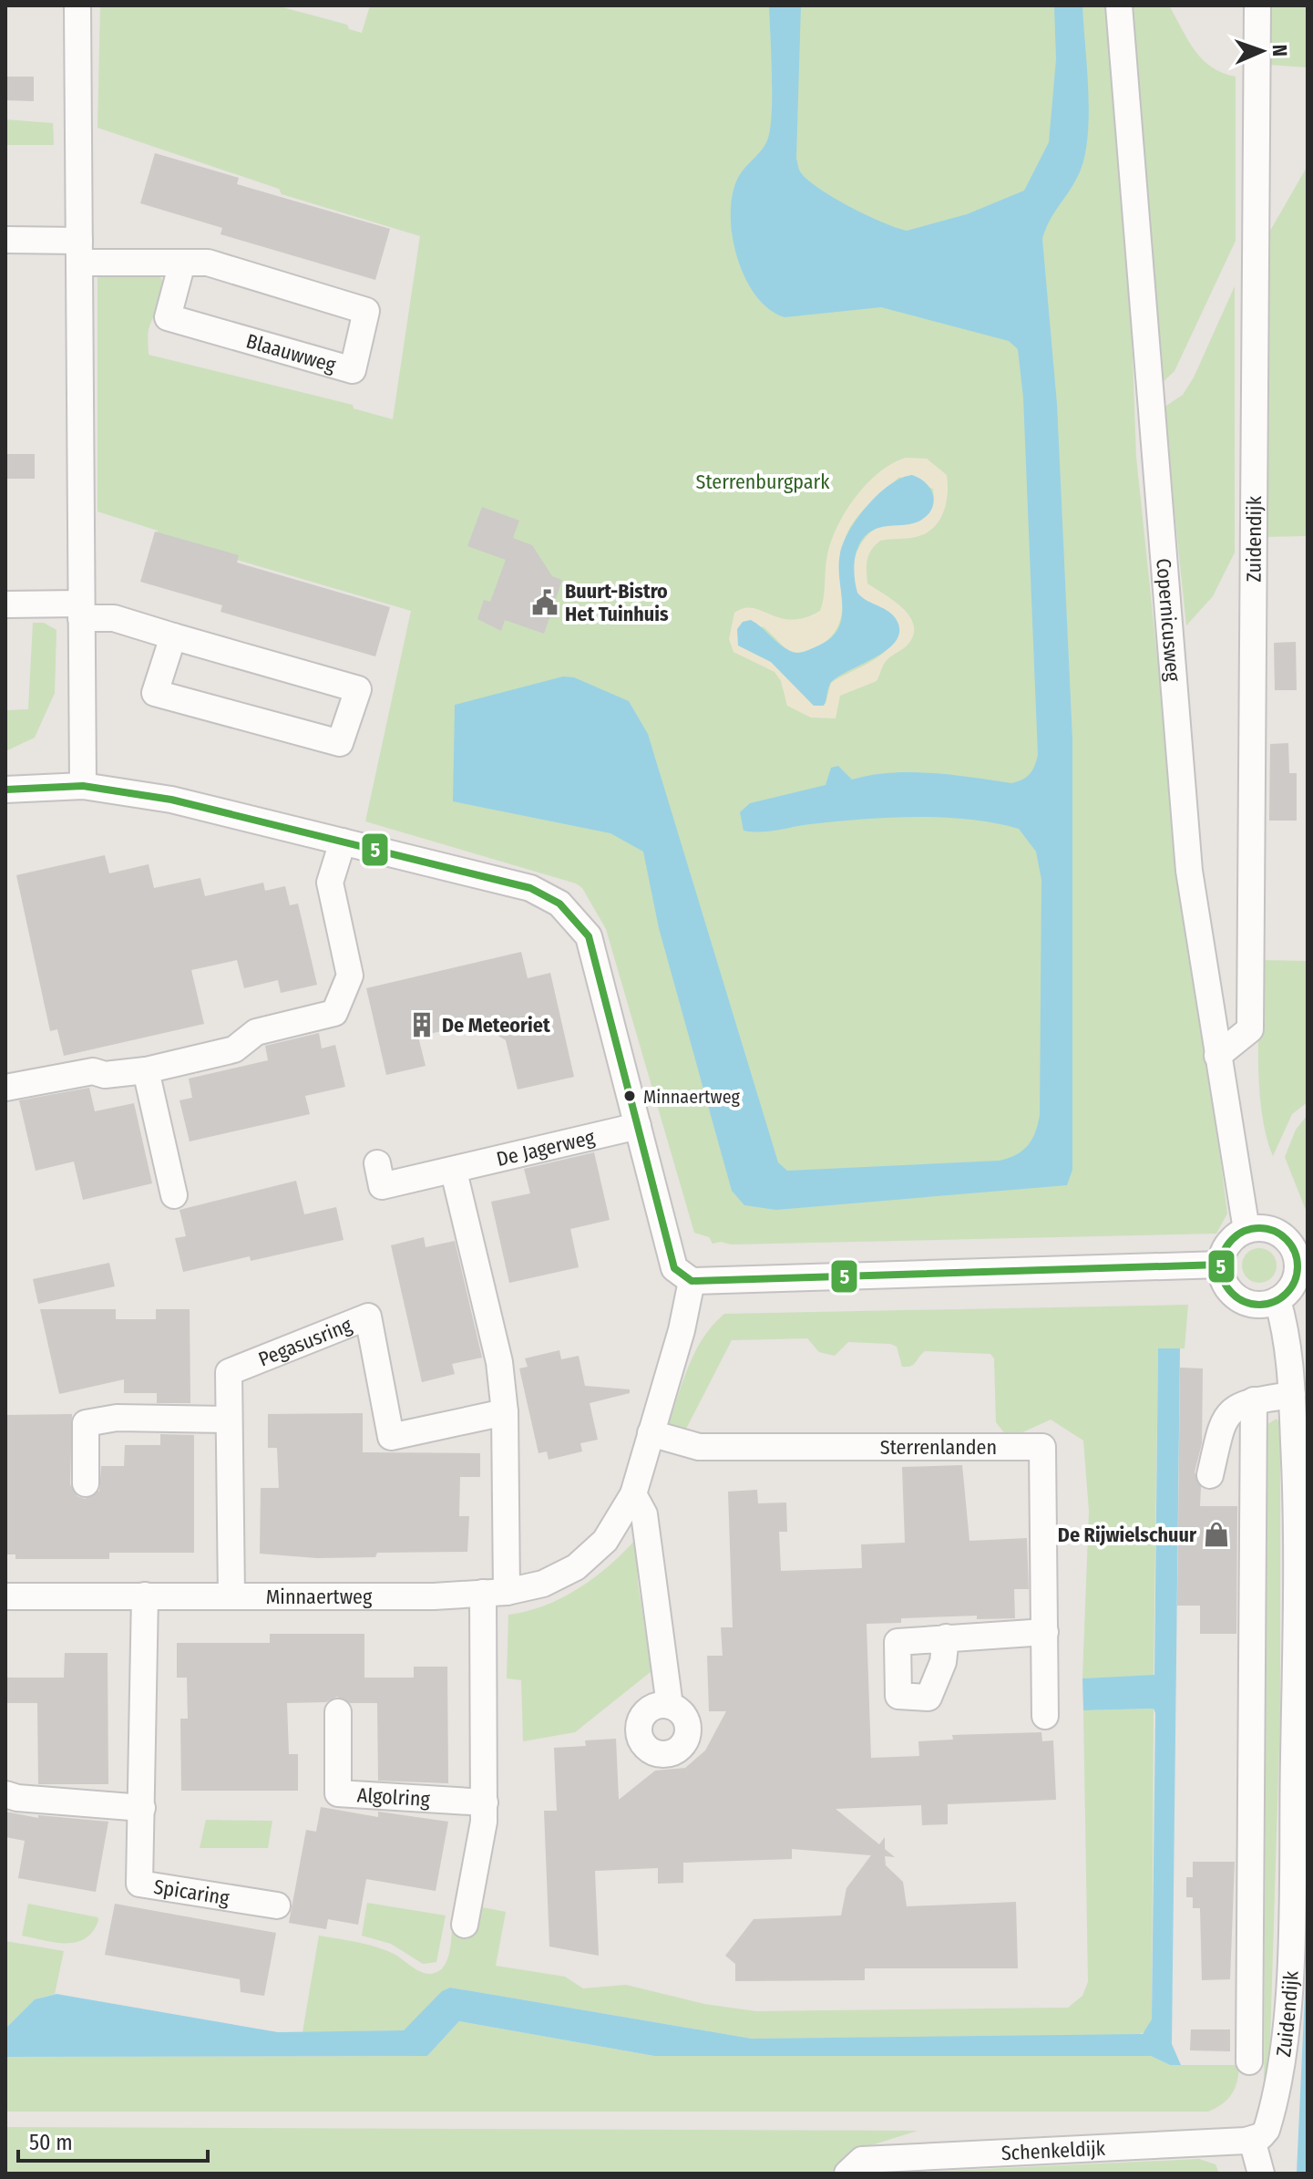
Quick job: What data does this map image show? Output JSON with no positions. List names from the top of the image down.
{
  "streets": {
    "street": [
      "Blaauwweg",
      "Zuidendijk",
      "Copernicusweg",
      "De Jagerweg",
      "Pegasusring",
      "Sterrenlanden",
      "Minnaertweg",
      "Algolring",
      "Spicaring",
      "Schenkeldijk"
    ]
  },
  "crossings": [
    ["Zuidendijk", "Copernicusweg"],
    ["Zuidendijk", "Schenkeldijk"],
    ["Pegasusring", "Minnaertweg"],
    ["Sterrenlanden", "Minnaertweg"],
    ["Minnaertweg", "Spicaring"]
  ],
  "parks": ["Sterrenburgpark"],
  "places": {
    "public building": ["Buurt-Bistro Het Tuinhuis"],
    "building": ["De Meteoriet"],
    "other": ["Minnaertweg"],
    "shop": ["De Rijwielschuur"]
  },
  "lines": ["transit line 5"],
  "scale_bar": "50 m",
  "north": "right"
}
